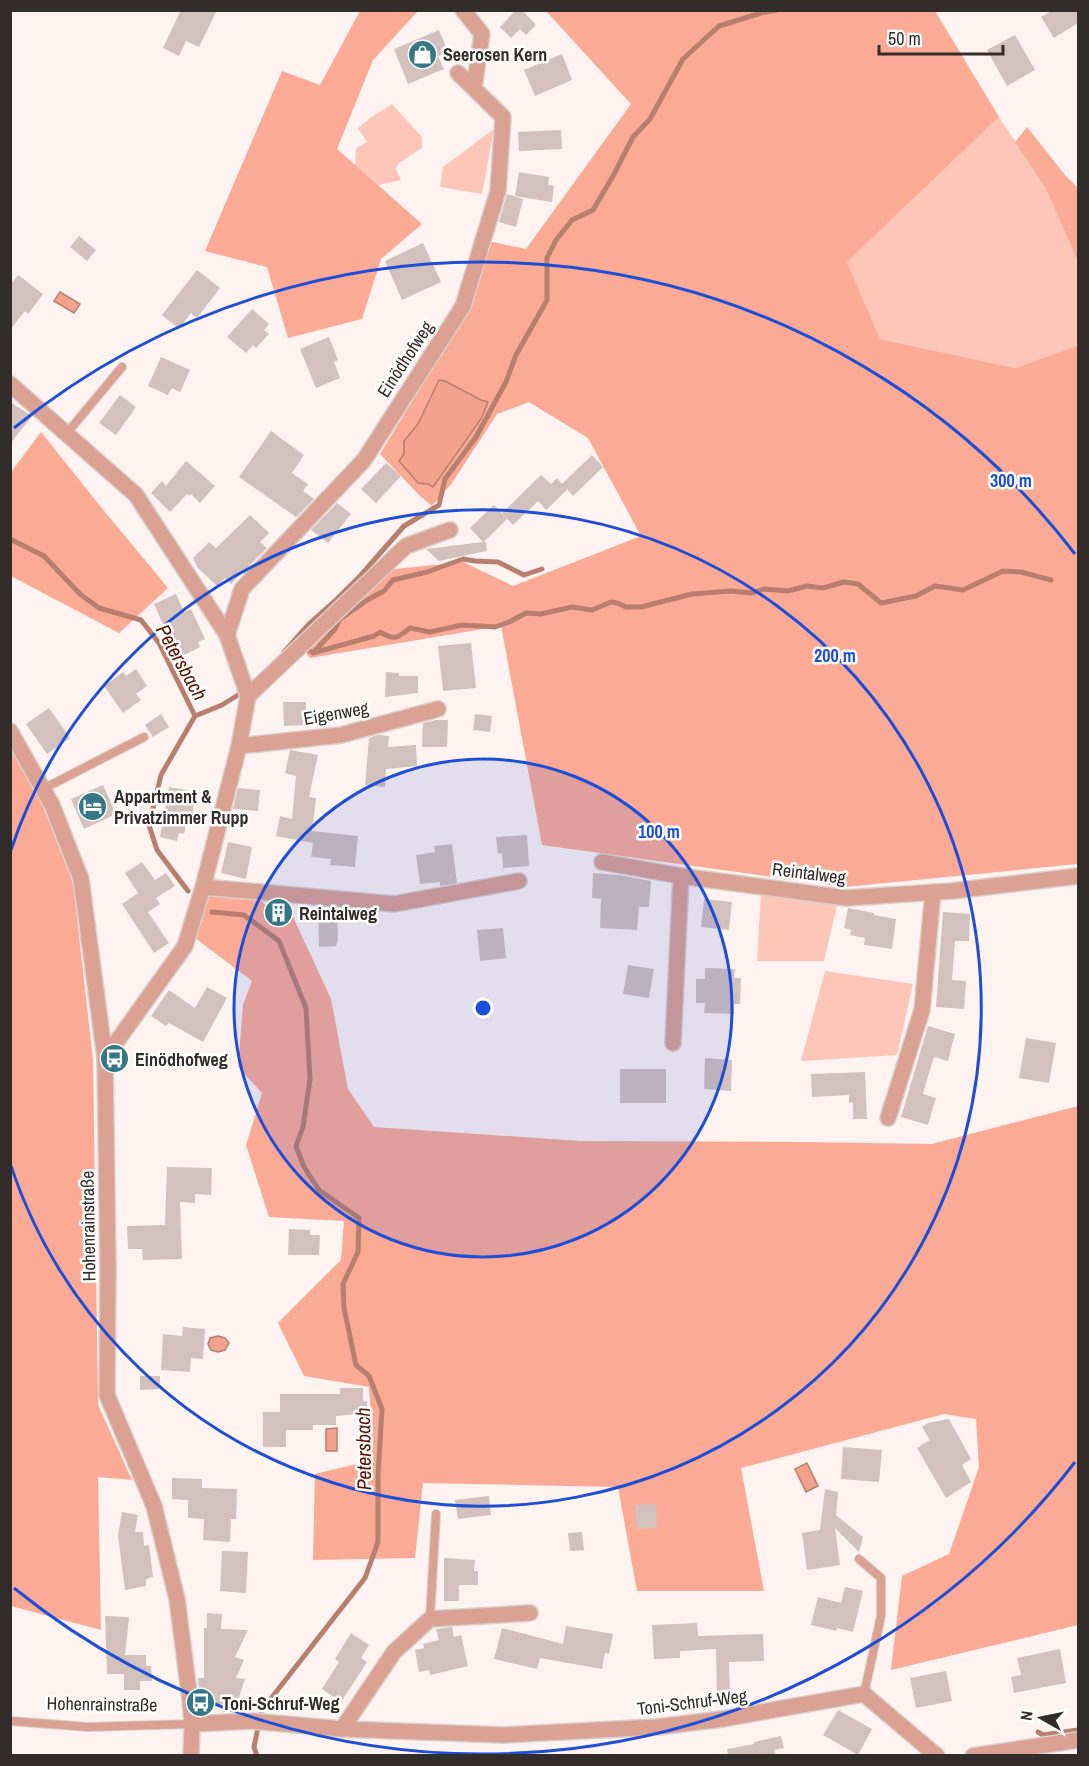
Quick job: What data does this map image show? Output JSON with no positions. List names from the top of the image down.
{
  "streets": {
    "street": [
      "Einödhofweg",
      "Eigenweg",
      "Reintalweg",
      "Hohenrainstraße",
      "Toni-Schruf-Weg"
    ]
  },
  "crossings": [
    ["Hohenrainstraße", "Toni-Schruf-Weg"]
  ],
  "water": ["Petersbach"],
  "places": {
    "shop": ["Seerosen Kern"],
    "hotel": ["Appartment & Privatzimmer Rupp"],
    "building": ["Reintalweg"],
    "bus stop": ["Einödhofweg", "Toni-Schruf-Weg"]
  },
  "scale_bar": "50 m",
  "north": "left",
  "rings": ["300 m", "200 m", "100 m"]
}
